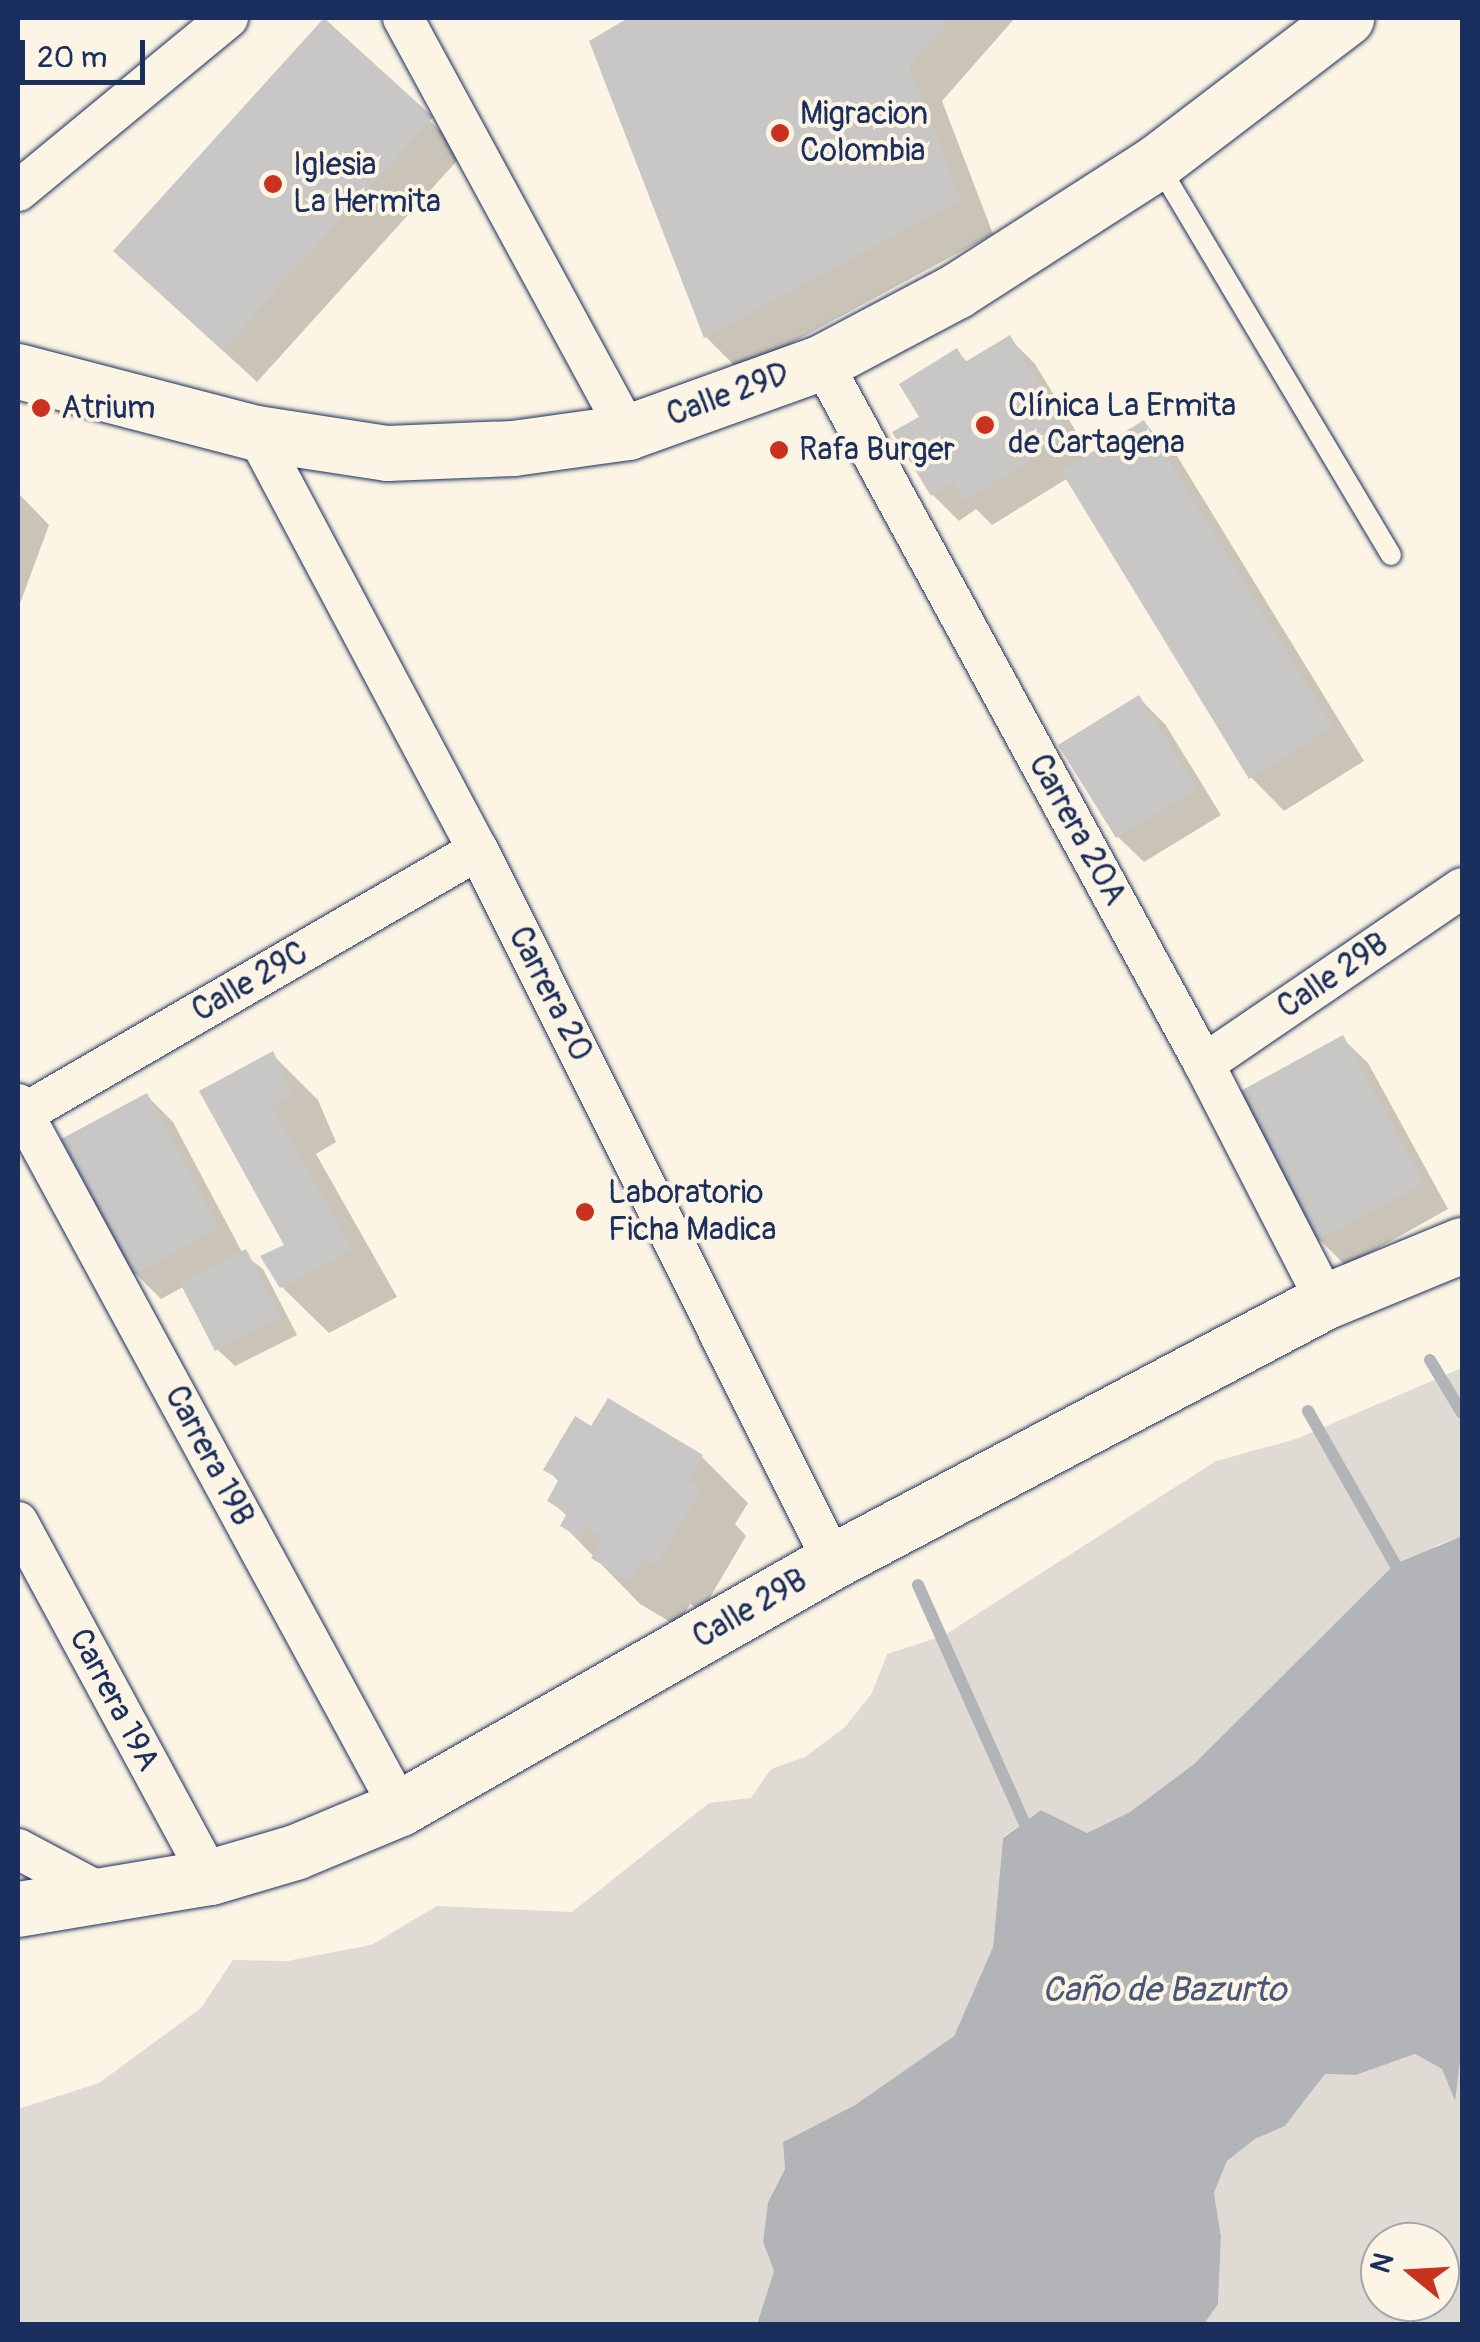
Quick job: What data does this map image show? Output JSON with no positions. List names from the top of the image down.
{
  "streets": {
    "main road": ["Calle 29D", "Calle 29B"],
    "street": [
      "Carrera 20A",
      "Calle 29C",
      "Carrera 20",
      "Carrera 19B",
      "Carrera 19A"
    ]
  },
  "crossings": [
    ["Calle 29D", "Carrera 20A"],
    ["Calle 29D", "Carrera 20"],
    ["Carrera 20A", "Calle 29B"],
    ["Calle 29B", "Carrera 20"],
    ["Calle 29B", "Carrera 19B"],
    ["Calle 29B", "Carrera 19A"],
    ["Calle 29C", "Carrera 20"],
    ["Calle 29C", "Carrera 19B"]
  ],
  "water": ["Caño de Bazurto"],
  "places": [
    "Migracion Colombia",
    "Iglesia La Hermita",
    "Atrium",
    "Clínica La Ermita de Cartagena",
    "Rafa Burger",
    "Laboratorio Ficha Madica"
  ],
  "scale_bar": "20 m",
  "north": "left"
}
